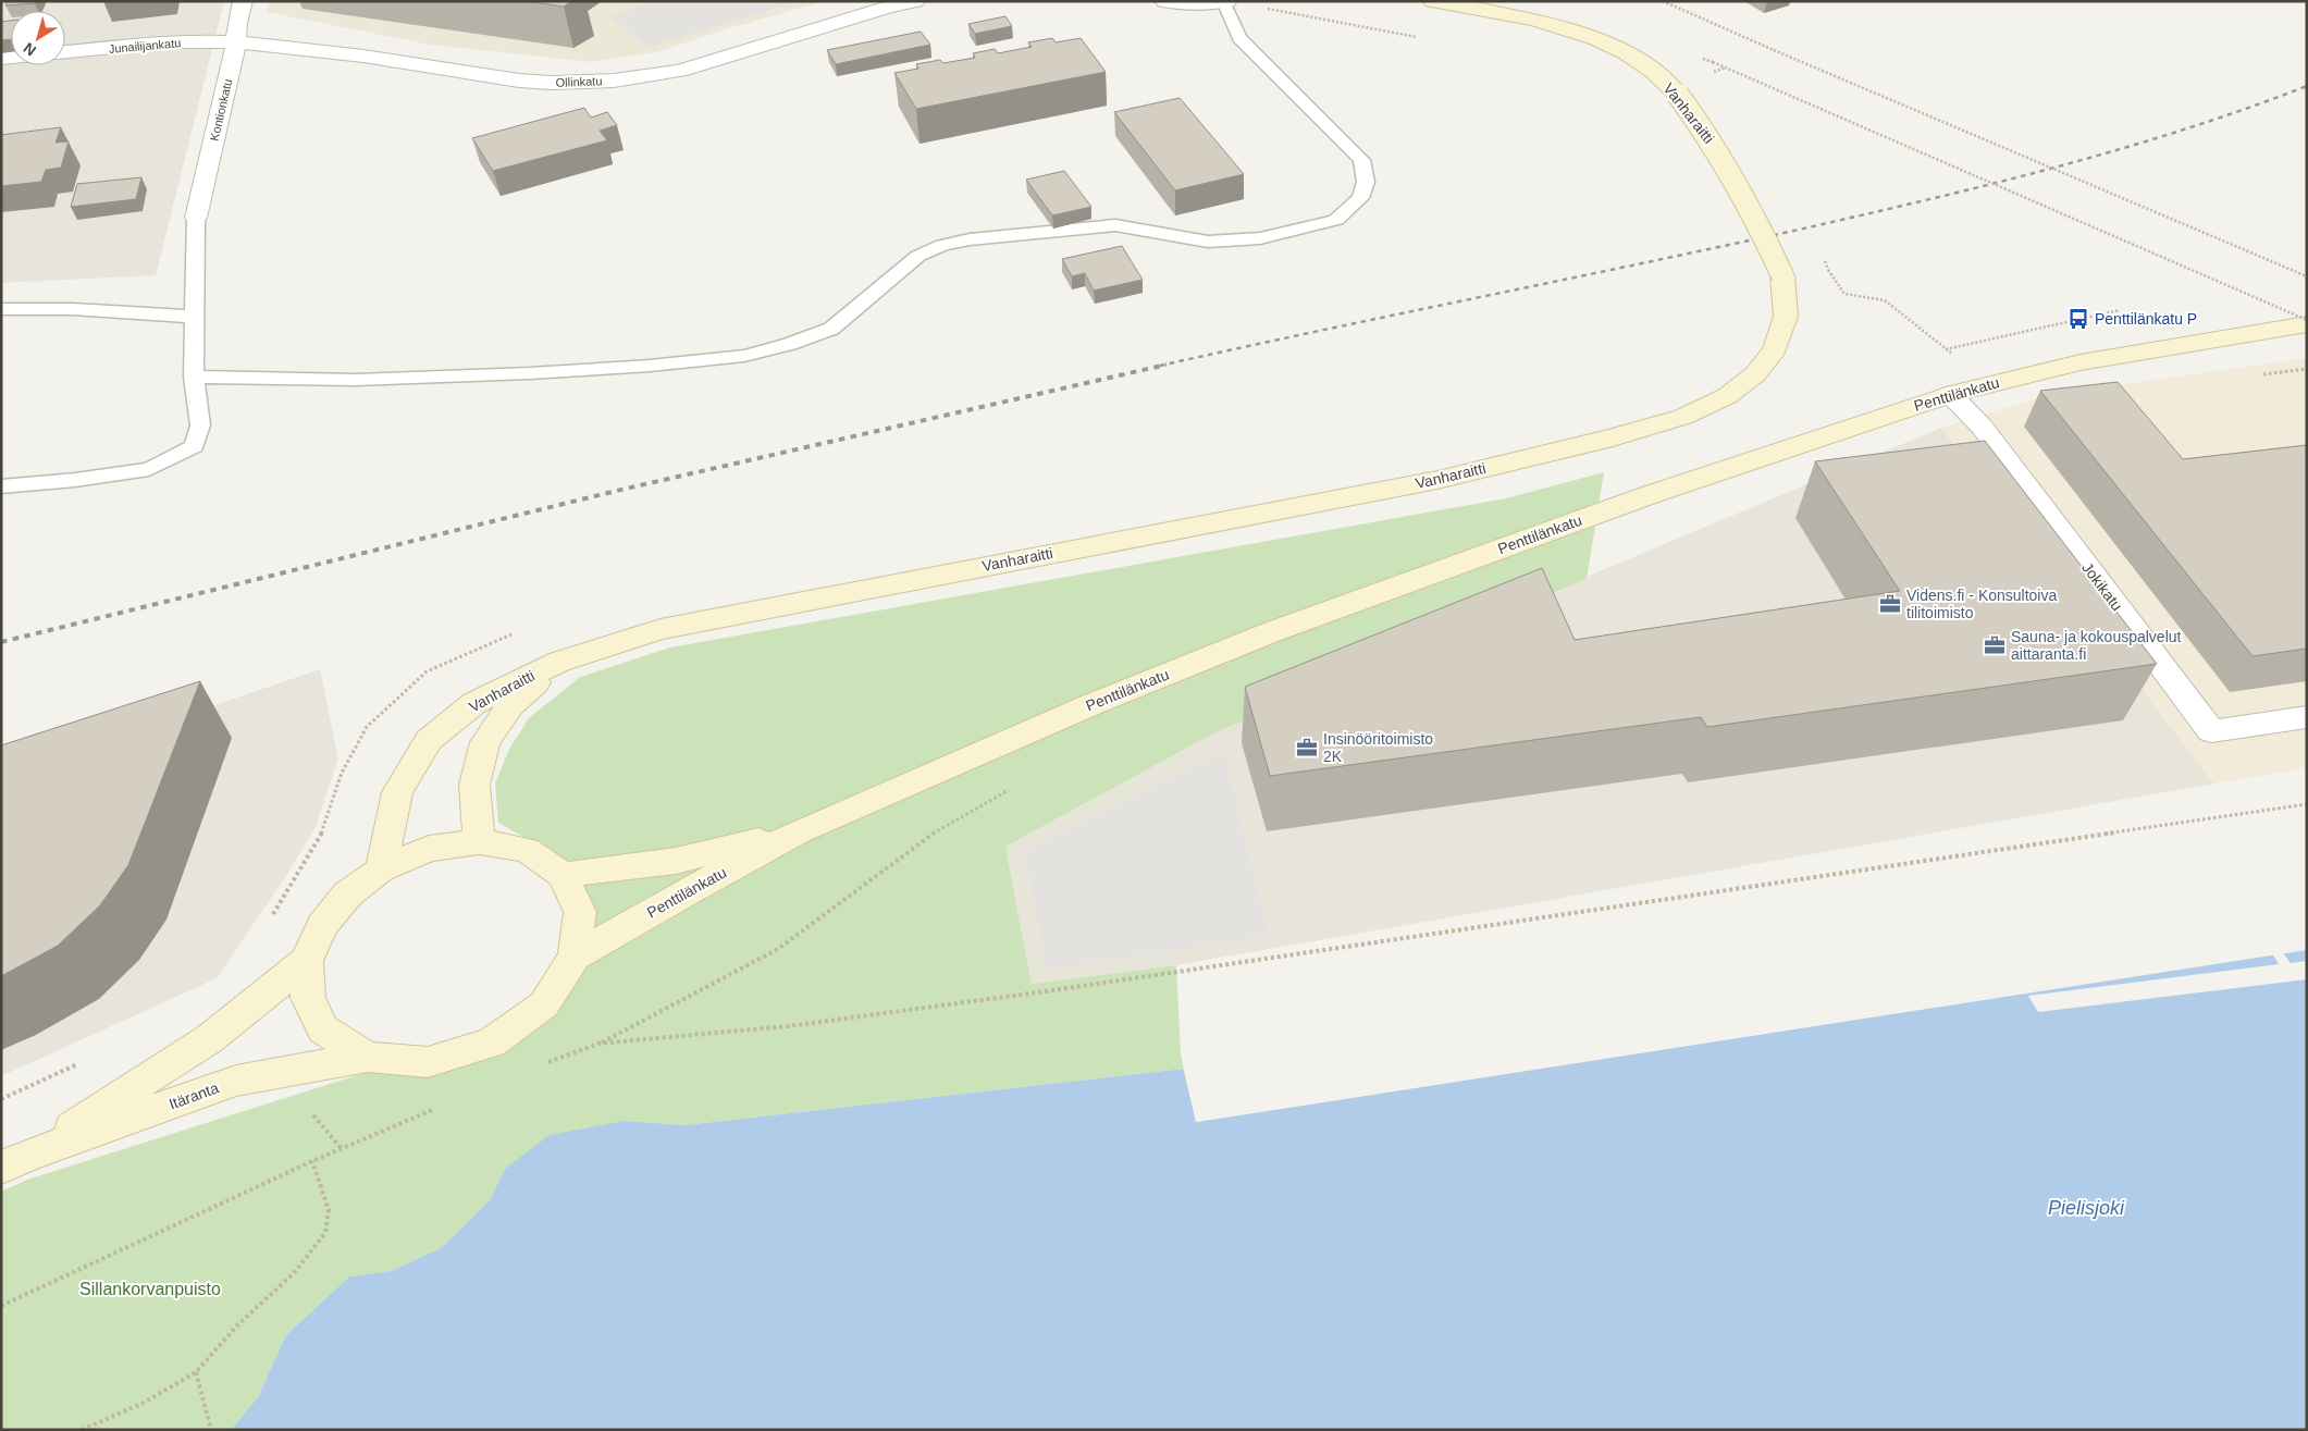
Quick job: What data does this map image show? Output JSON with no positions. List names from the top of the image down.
{
  "streets": {
    "street": [
      "Junailijankatu",
      "Ollinkatu",
      "Kontionkatu",
      "Vanharaitti",
      "Penttilänkatu",
      "Jokikatu",
      "Itäranta"
    ]
  },
  "crossings": [
    ["Junailijankatu", "Ollinkatu"],
    ["Junailijankatu", "Kontionkatu"],
    ["Ollinkatu", "Kontionkatu"],
    ["Penttilänkatu", "Jokikatu"]
  ],
  "water": ["Pielisjoki"],
  "parks": ["Sillankorvanpuisto"],
  "places": {
    "bus stop": ["Penttilänkatu P"],
    "office": ["Videns.fi - Konsultoiva tilitoimisto", "Sauna- ja kokouspalvelut aittaranta.fi", "Insinööritoimisto 2K"]
  },
  "north": "bottom left"
}
